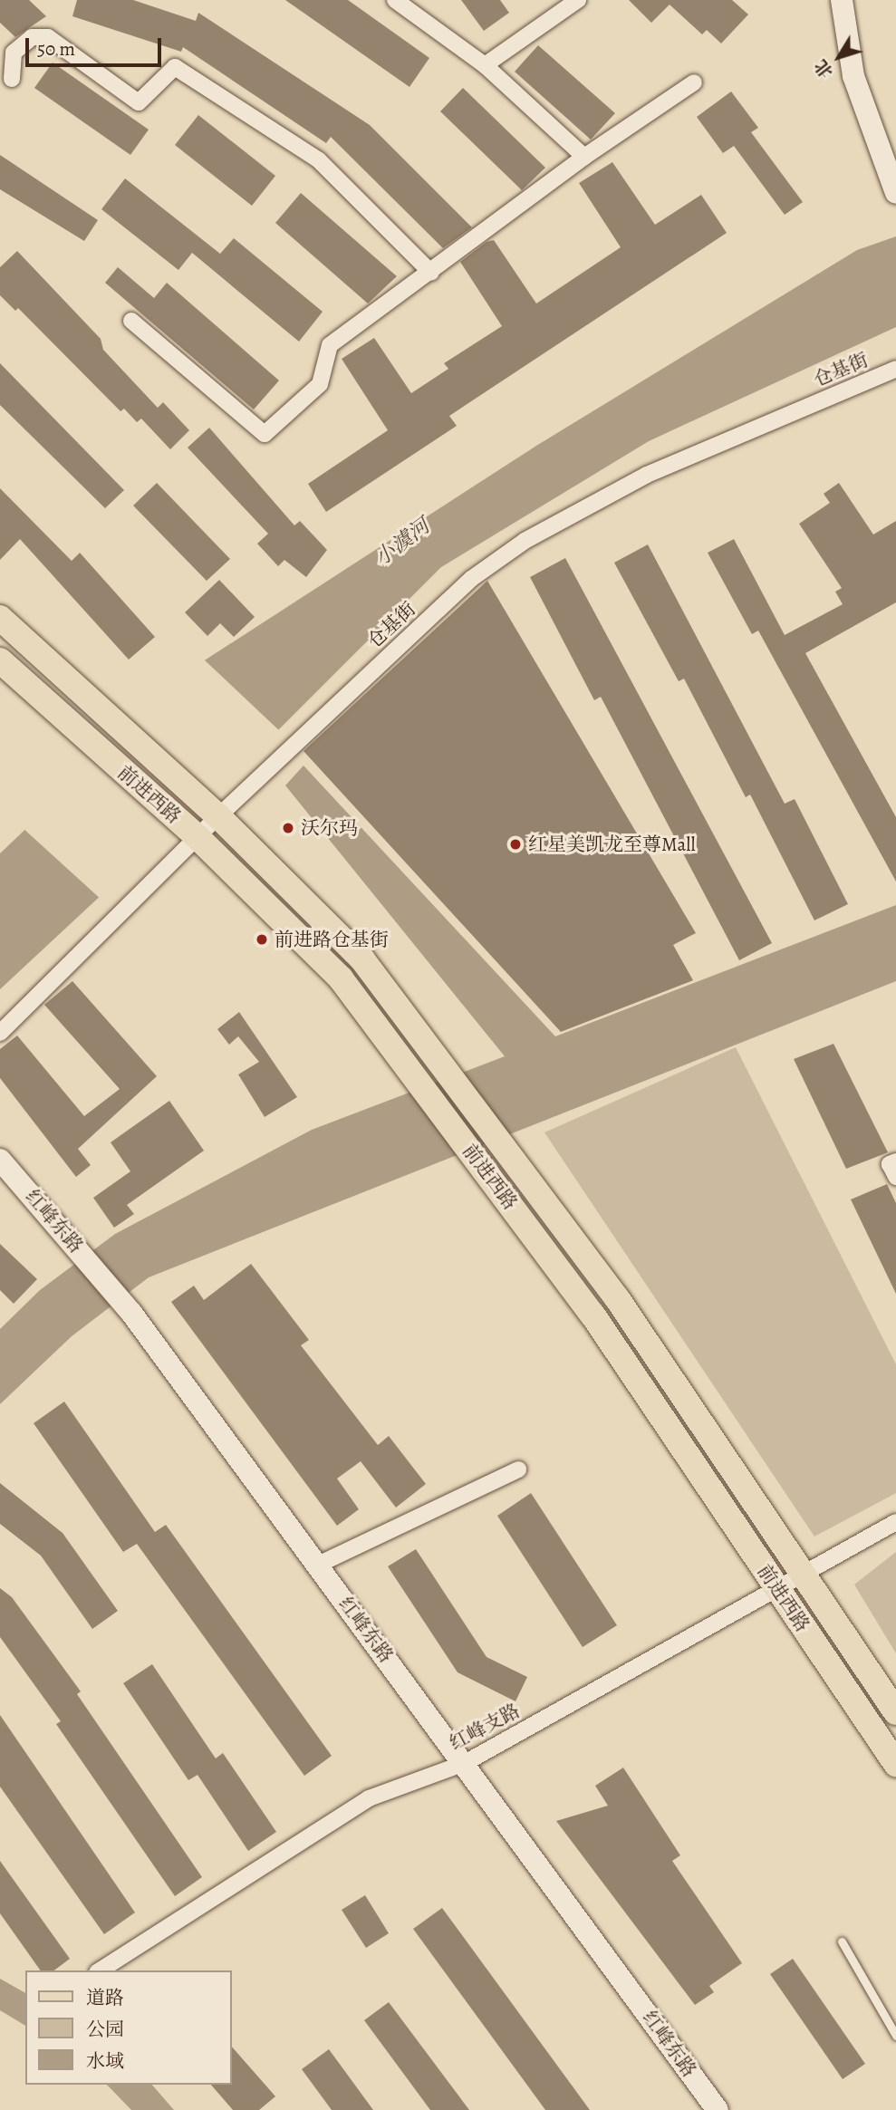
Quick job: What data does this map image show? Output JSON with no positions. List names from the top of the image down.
{
  "streets": {
    "main road": ["前进西路"],
    "street": ["仓基街", "红峰东路", "红峰支路"]
  },
  "crossings": [
    ["仓基街", "前进西路"],
    ["前进西路", "红峰支路"],
    ["红峰东路", "红峰支路"]
  ],
  "water": ["小澞河"],
  "places": ["沃尔玛", "红星美凯龙至尊Mall", "前进路仓基街"],
  "legend": ["道路", "公园", "水域"],
  "scale_bar": "50 m",
  "north": "bottom left"
}
